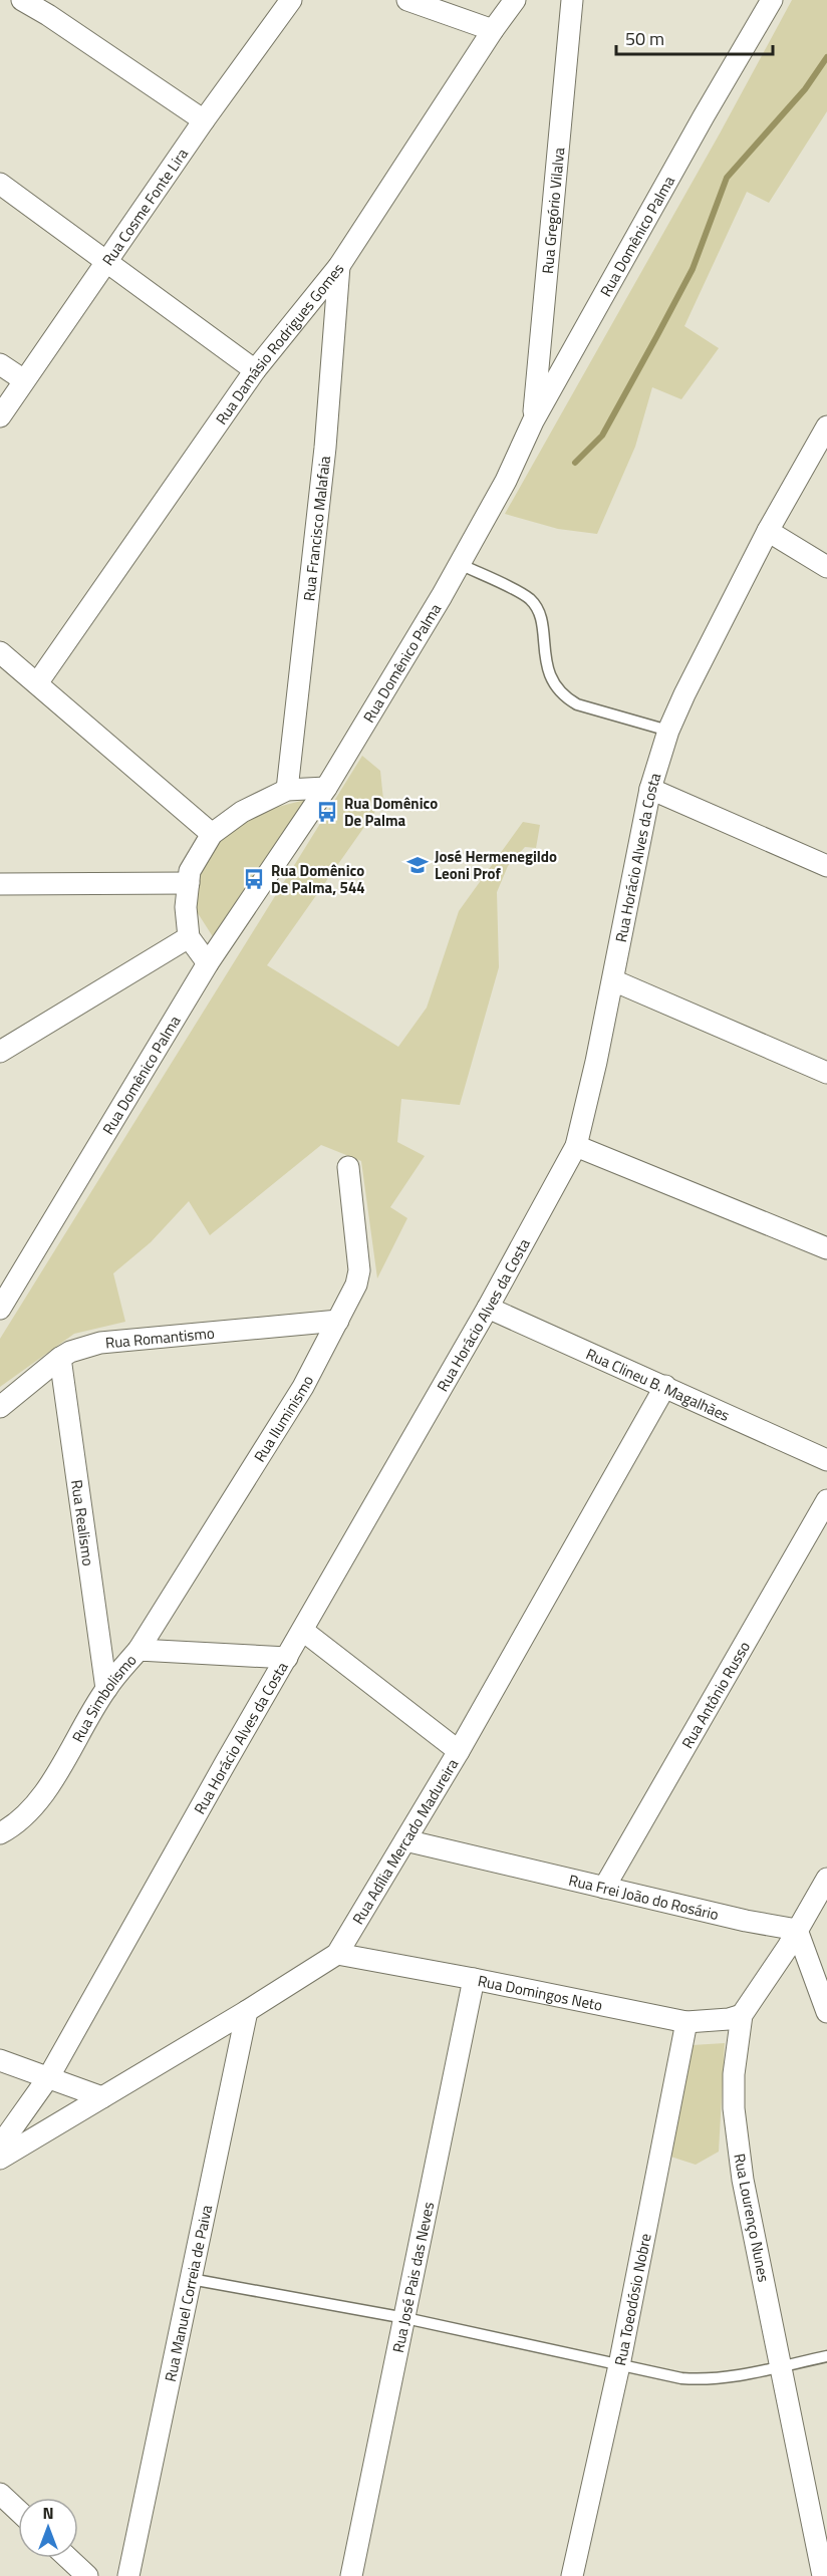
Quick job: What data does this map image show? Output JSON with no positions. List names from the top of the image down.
{
  "streets": {
    "street": [
      "Rua Cosme Fonte Lira",
      "Rua Gregório Vilalva",
      "Rua Domênico Palma",
      "Rua Damásio Rodrigues Gomes",
      "Rua Francisco Malafaia",
      "Rua Horácio Alves da Costa",
      "Rua Romantismo",
      "Rua Clineu B. Magalhães",
      "Rua Iluminismo",
      "Rua Realismo",
      "Rua Antônio Russo",
      "Rua Simbolismo",
      "Rua Adília Mercado Madureira",
      "Rua Frei João do Rosário",
      "Rua Domingos Neto",
      "Rua Lourenço Nunes",
      "Rua José Pais das Neves",
      "Rua Manuel Correia de Paiva",
      "Rua Toeodósio Nobre"
    ]
  },
  "crossings": [
    ["Rua Gregório Vilalva", "Rua Domênico Palma"],
    ["Rua Damásio Rodrigues Gomes", "Rua Francisco Malafaia"],
    ["Rua Horácio Alves da Costa", "Rua Clineu B. Magalhães"],
    ["Rua Horácio Alves da Costa", "Rua Simbolismo"],
    ["Rua Romantismo", "Rua Iluminismo"],
    ["Rua Romantismo", "Rua Realismo"],
    ["Rua Clineu B. Magalhães", "Rua Adília Mercado Madureira"],
    ["Rua Iluminismo", "Rua Simbolismo"],
    ["Rua Realismo", "Rua Simbolismo"],
    ["Rua Antônio Russo", "Rua Frei João do Rosário"],
    ["Rua Adília Mercado Madureira", "Rua Frei João do Rosário"],
    ["Rua Adília Mercado Madureira", "Rua Domingos Neto"],
    ["Rua Adília Mercado Madureira", "Rua Manuel Correia de Paiva"],
    ["Rua Frei João do Rosário", "Rua Lourenço Nunes"],
    ["Rua Domingos Neto", "Rua Lourenço Nunes"],
    ["Rua Domingos Neto", "Rua José Pais das Neves"],
    ["Rua Domingos Neto", "Rua Toeodósio Nobre"]
  ],
  "places": {
    "bus stop": ["Rua Domênico De Palma", "Rua Domênico De Palma, 544"],
    "school or university": ["José Hermenegildo Leoni Prof"]
  },
  "scale_bar": "50 m",
  "north": "top"
}
